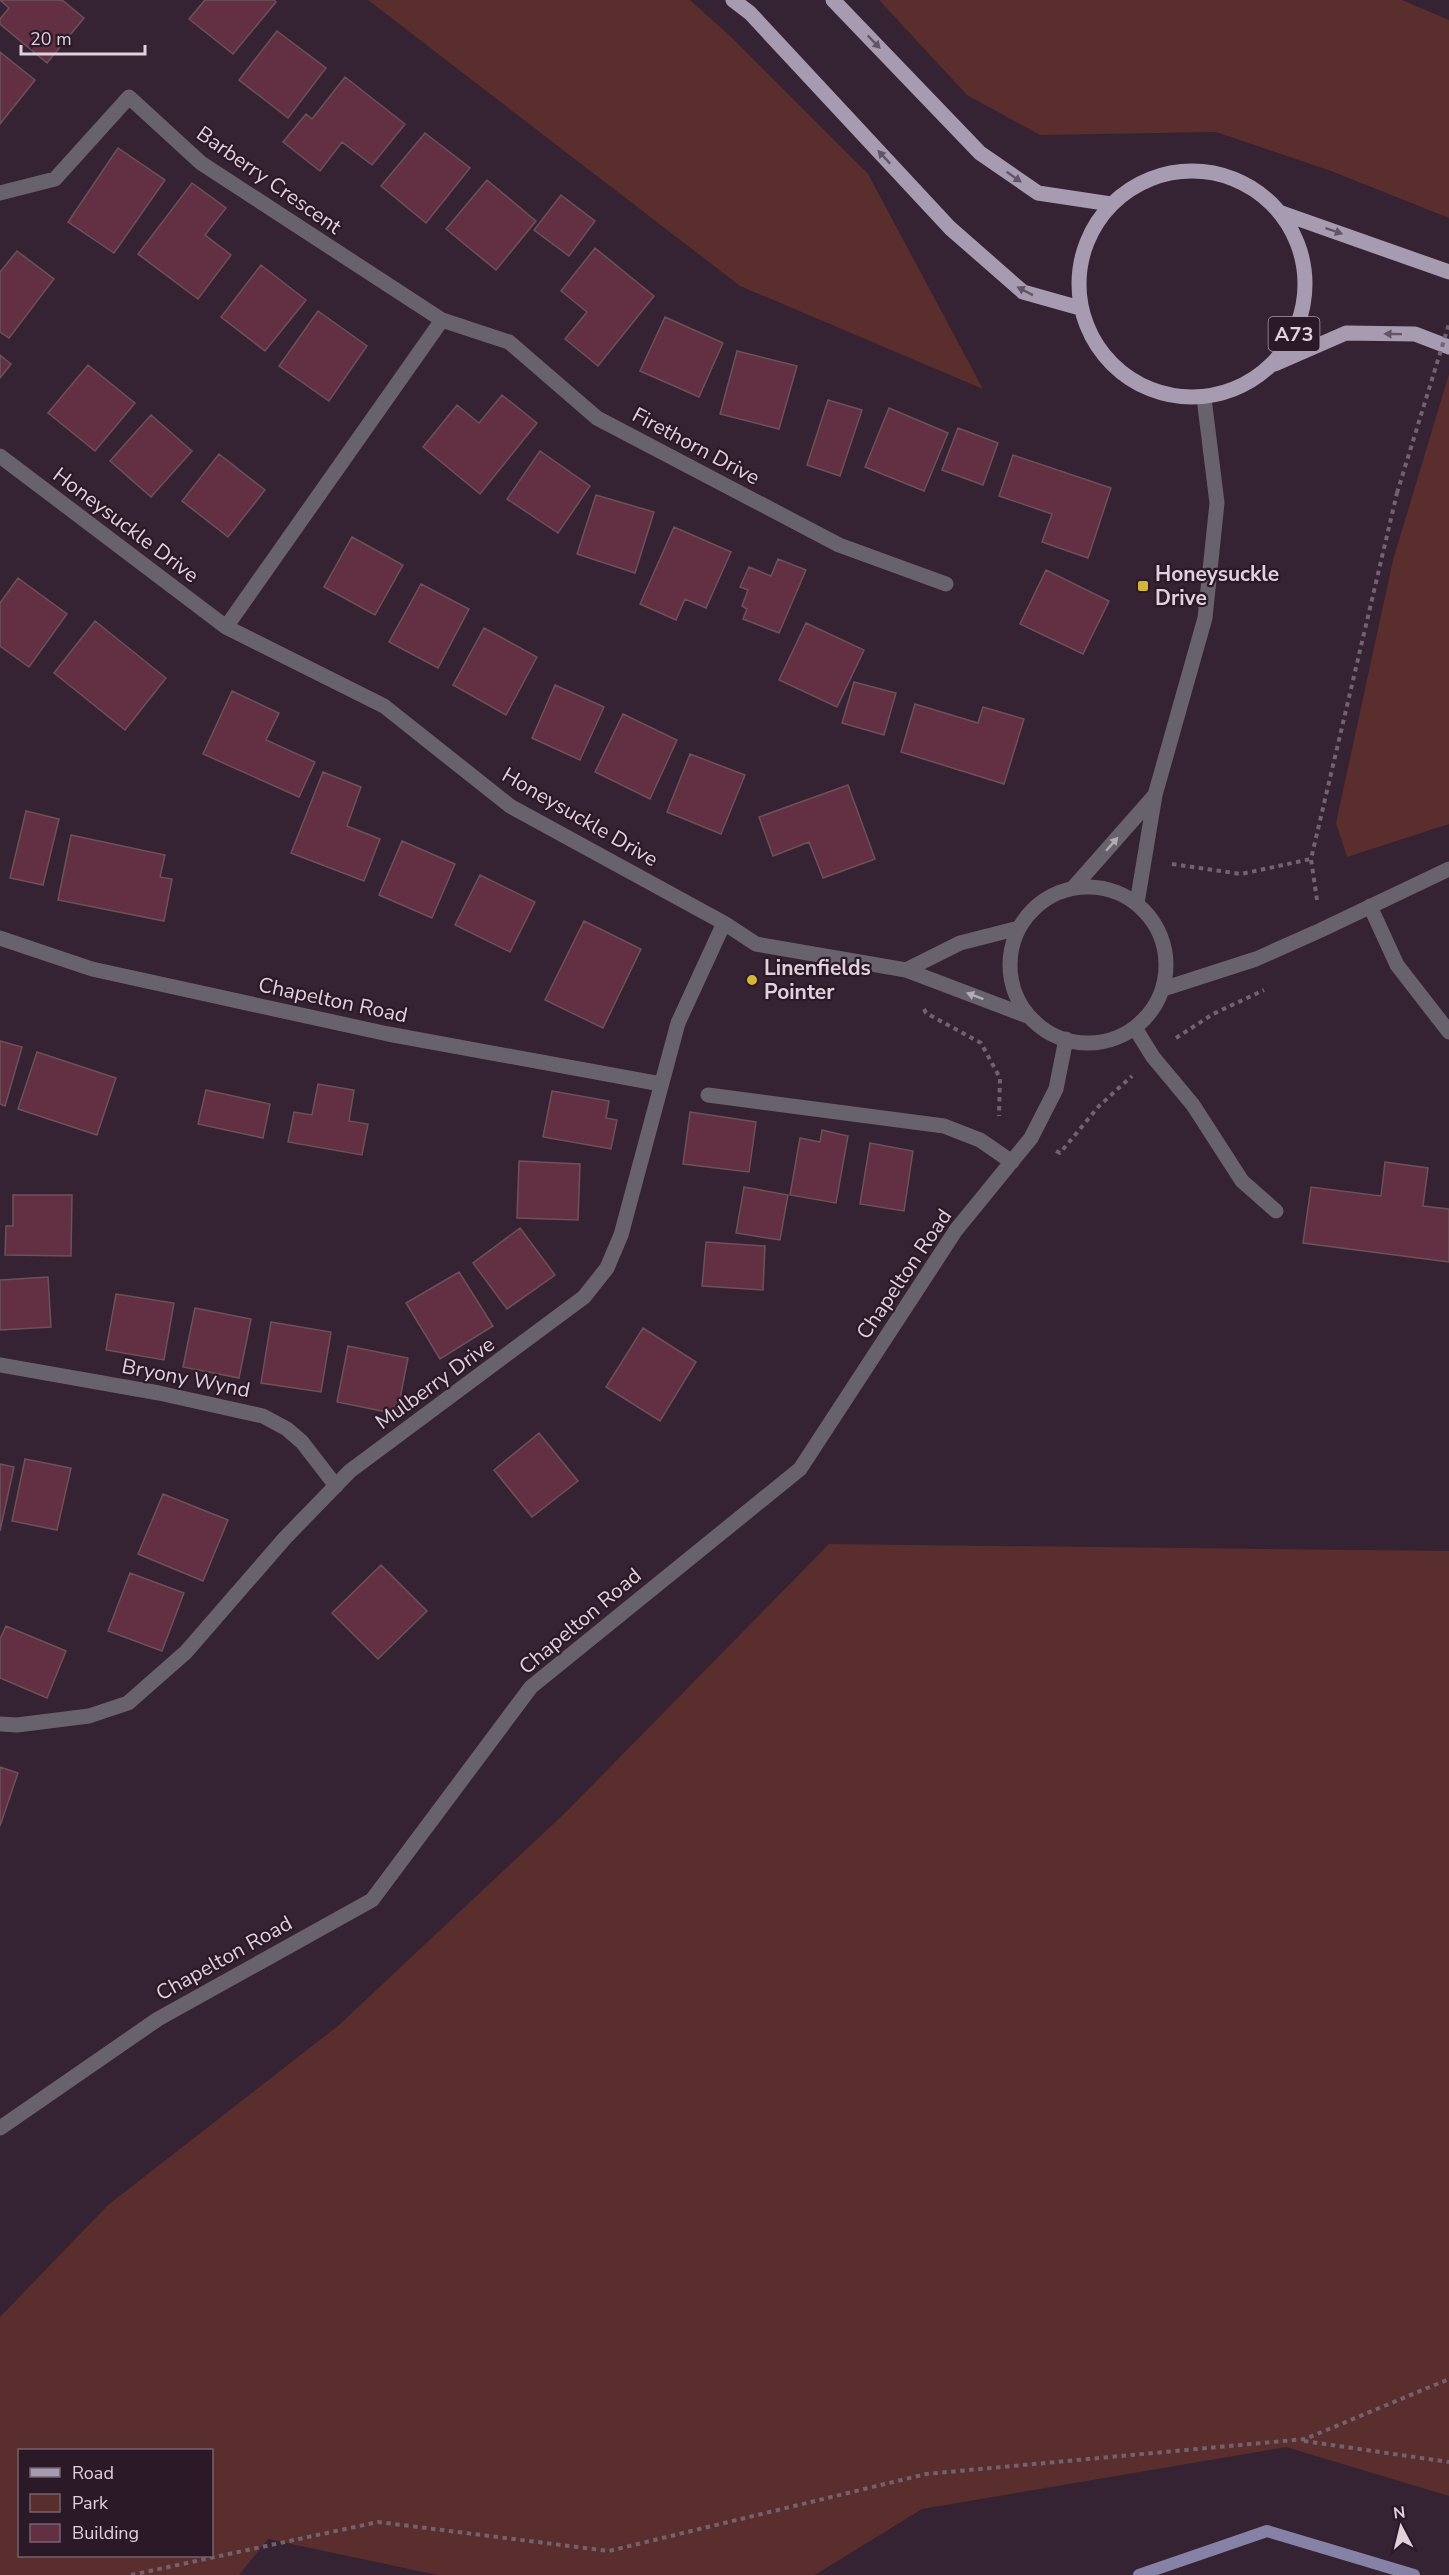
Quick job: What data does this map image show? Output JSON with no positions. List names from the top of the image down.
{
  "streets": {
    "main road": ["A73"],
    "street": [
      "Barberry Crescent",
      "Firethorn Drive",
      "Honeysuckle Drive",
      "Chapelton Road",
      "Bryony Wynd",
      "Mulberry Drive"
    ]
  },
  "crossings": [
    ["Barberry Crescent", "Firethorn Drive"],
    ["Honeysuckle Drive", "Chapelton Road"],
    ["Honeysuckle Drive", "Mulberry Drive"],
    ["Chapelton Road", "Mulberry Drive"],
    ["Bryony Wynd", "Mulberry Drive"]
  ],
  "places": {
    "transit": ["Honeysuckle Drive"],
    "other": ["Linenfields Pointer"]
  },
  "legend": ["Road", "Park", "Building"],
  "scale_bar": "20 m",
  "north": "top"
}
